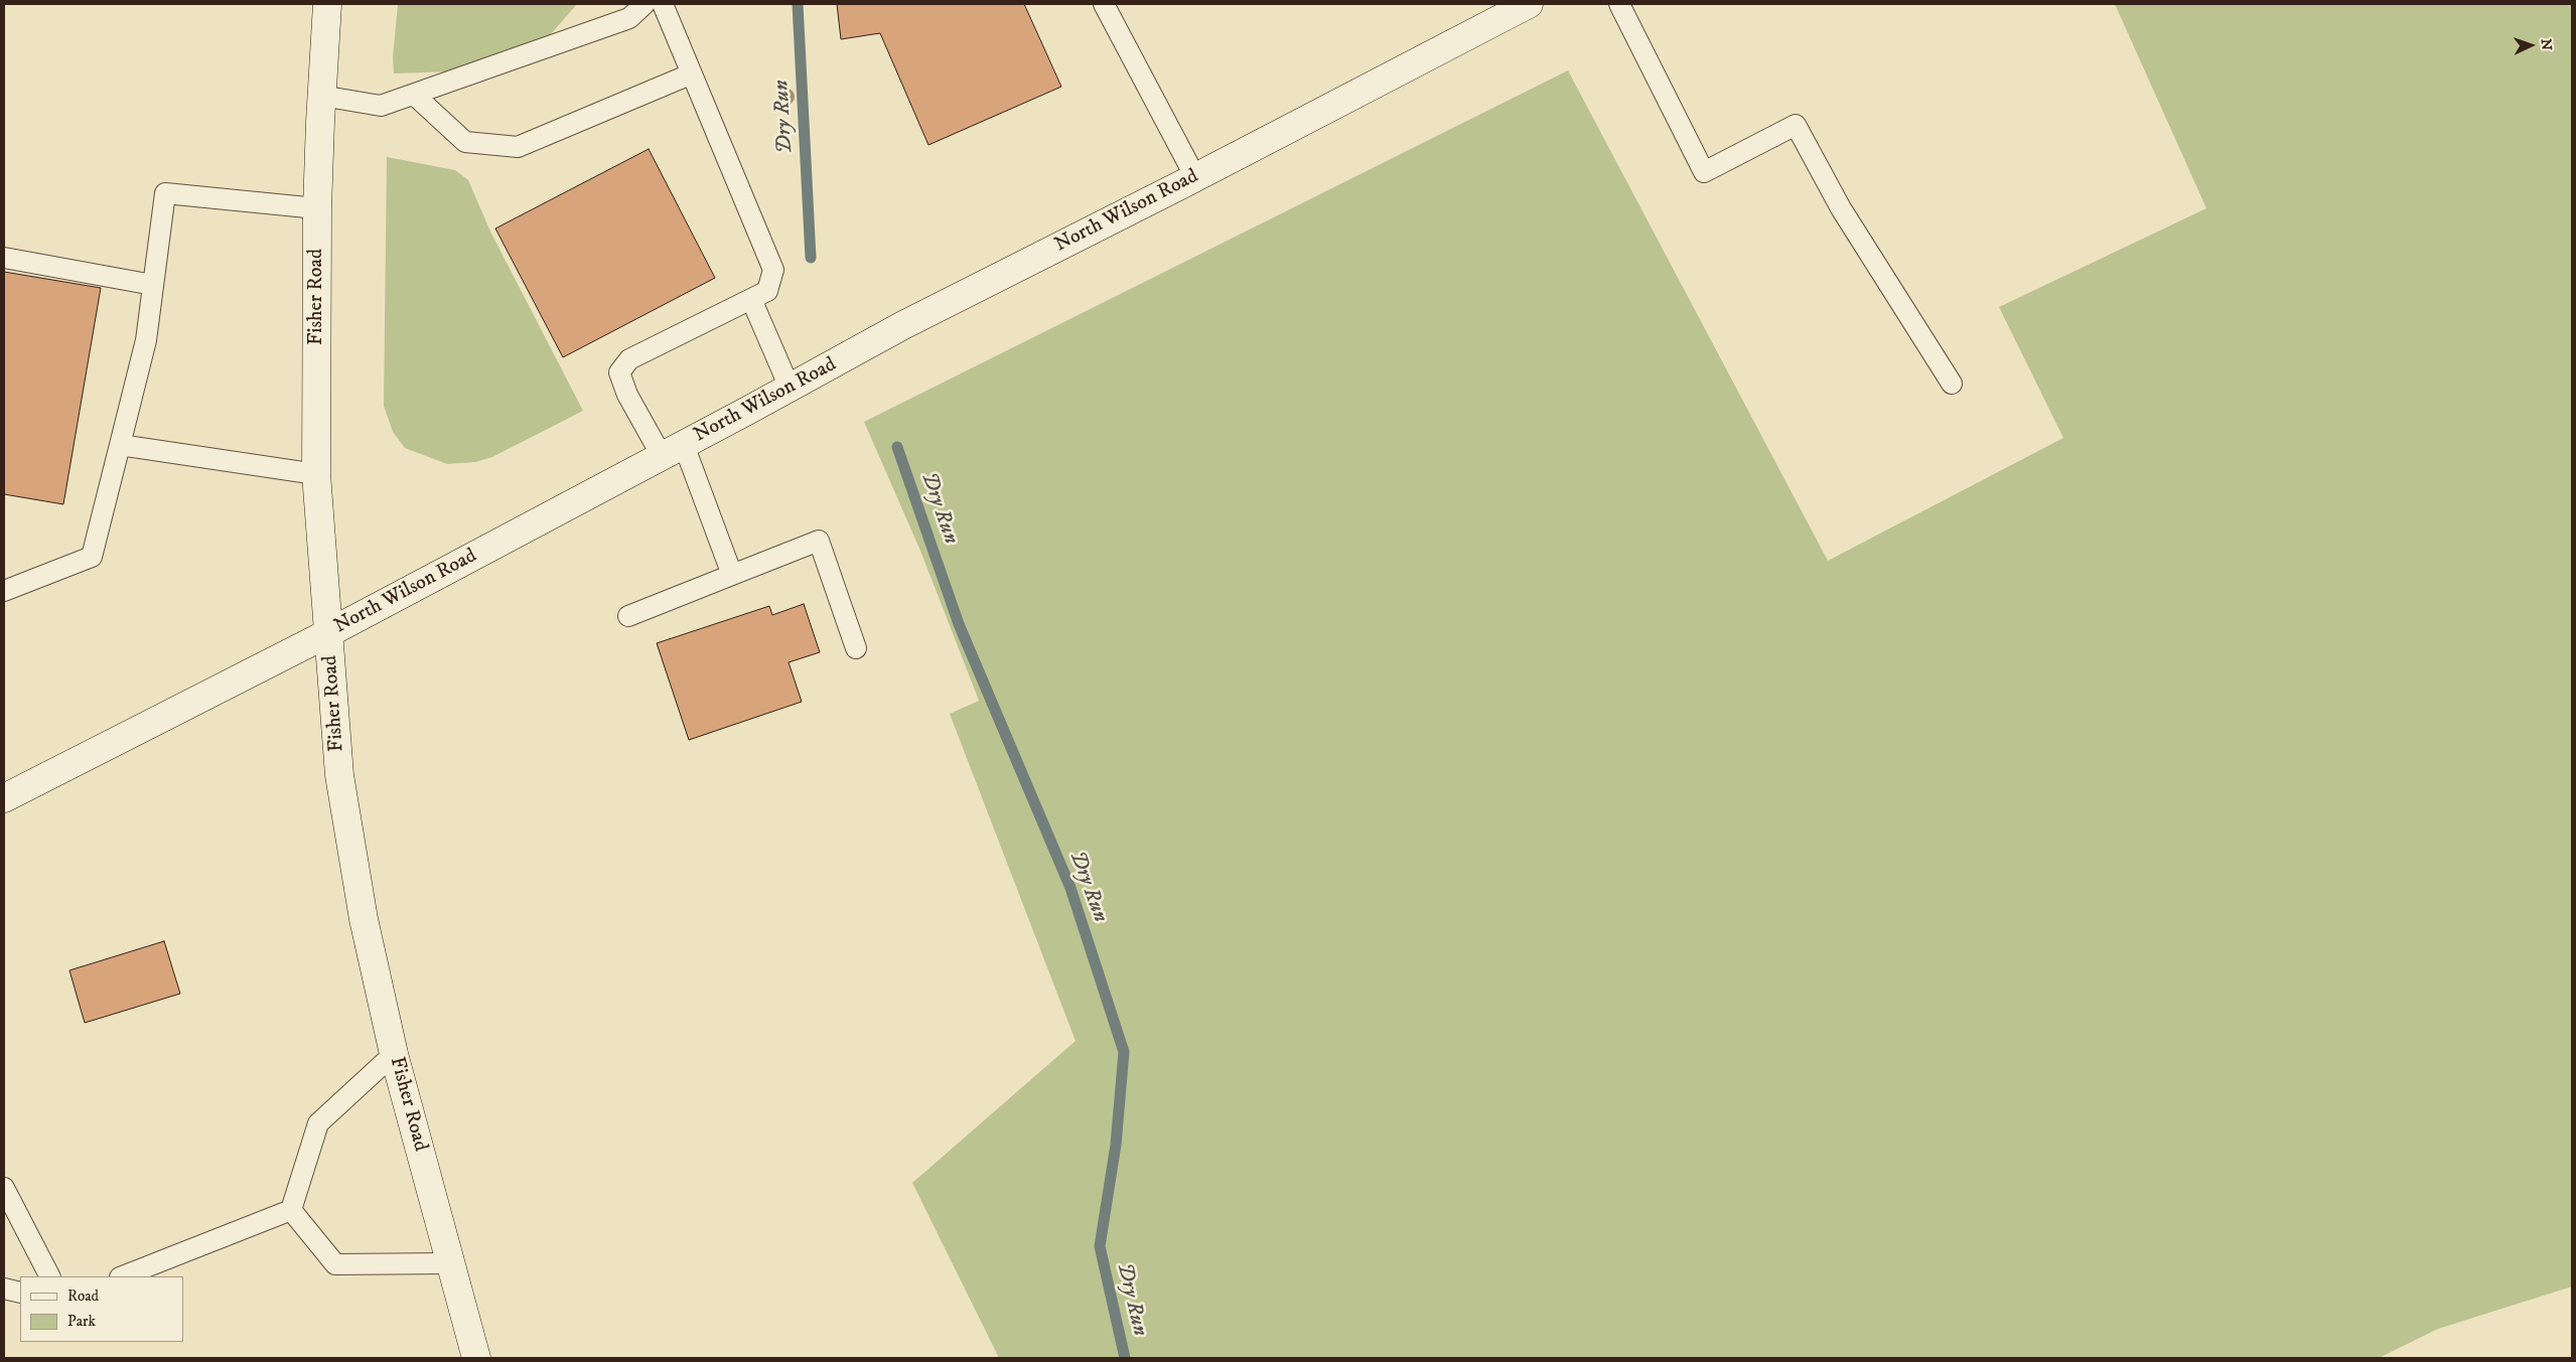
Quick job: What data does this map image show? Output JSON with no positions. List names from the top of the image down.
{
  "streets": {
    "main road": ["North Wilson Road", "Fisher Road"]
  },
  "crossings": [
    ["North Wilson Road", "Fisher Road"]
  ],
  "water": ["Dry Run"],
  "legend": ["Road", "Park"],
  "north": "right"
}
